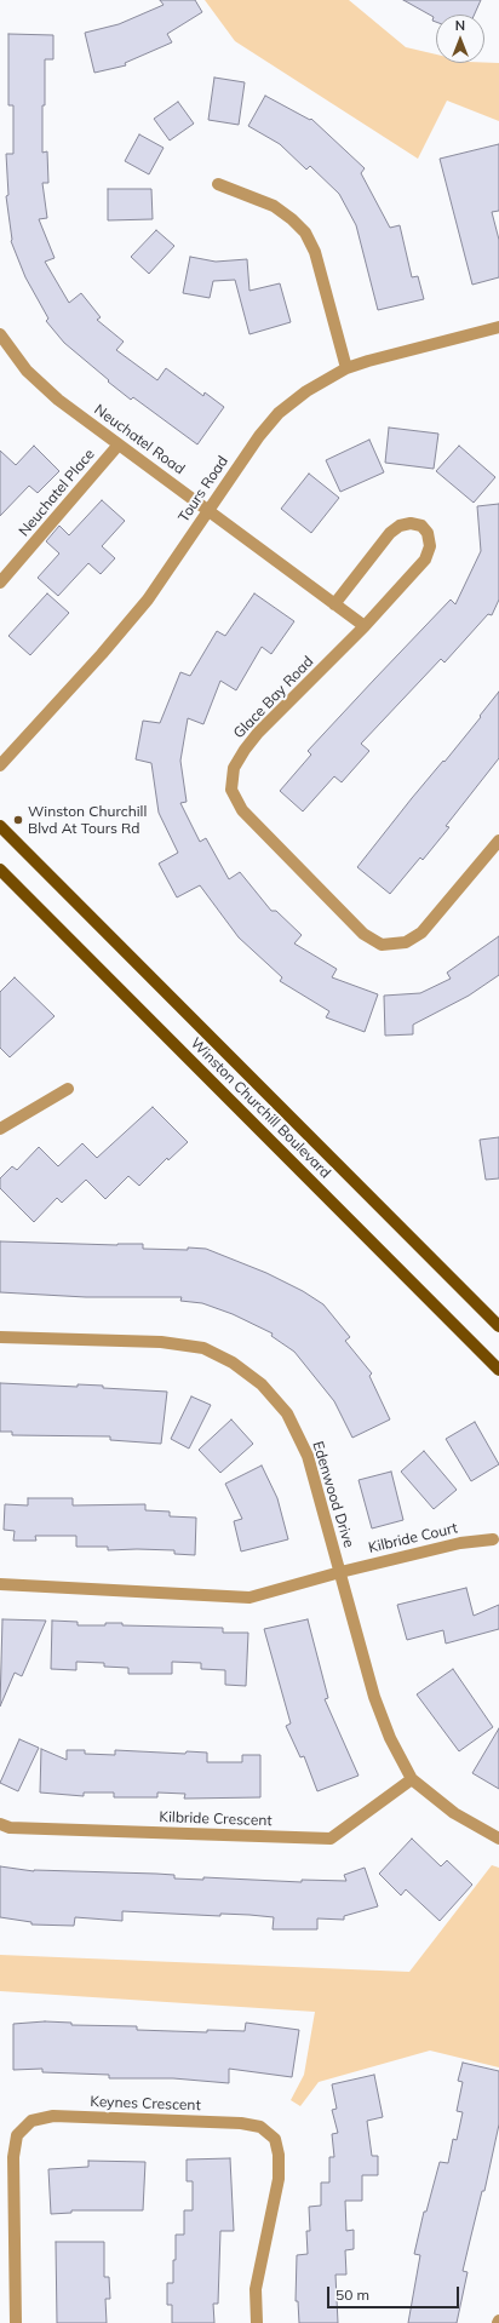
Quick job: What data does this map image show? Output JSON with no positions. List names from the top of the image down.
{
  "streets": {
    "main road": ["Winston Churchill Boulevard"],
    "street": [
      "Neuchatel Road",
      "Tours Road",
      "Neuchatel Place",
      "Glace Bay Road",
      "Edenwood Drive",
      "Kilbride Court",
      "Kilbride Crescent",
      "Keynes Crescent"
    ]
  },
  "crossings": [
    ["Neuchatel Road", "Tours Road"],
    ["Neuchatel Road", "Neuchatel Place"],
    ["Neuchatel Road", "Glace Bay Road"],
    ["Edenwood Drive", "Kilbride Court"],
    ["Edenwood Drive", "Kilbride Crescent"]
  ],
  "places": ["Winston Churchill Blvd At Tours Rd"],
  "scale_bar": "50 m",
  "north": "top"
}
